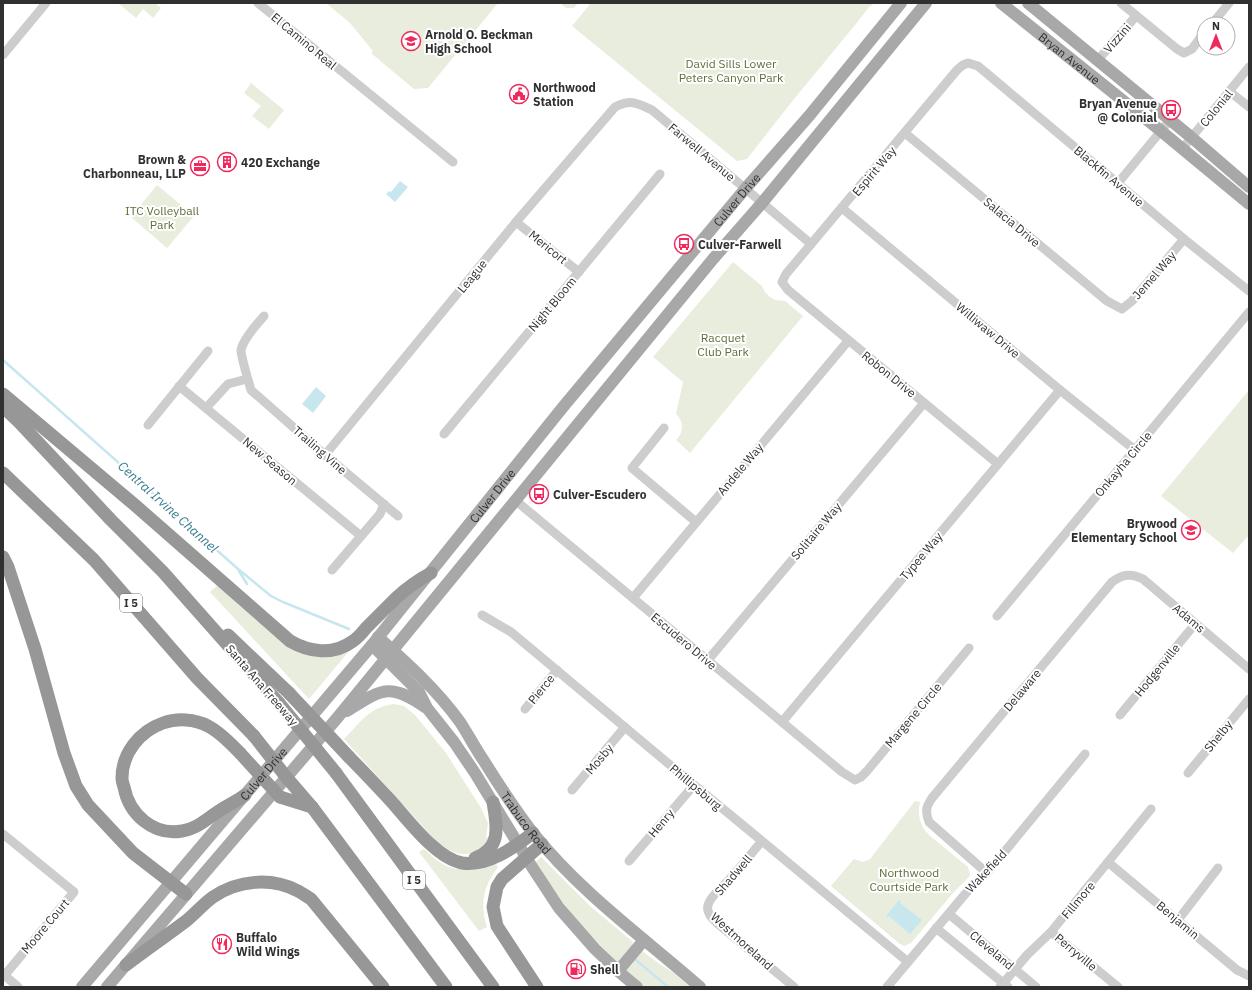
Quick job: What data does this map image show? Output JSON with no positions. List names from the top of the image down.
{
  "streets": {
    "highway": ["I 5", "Santa Ana Freeway"],
    "main road": ["Bryan Avenue", "Culver Drive", "Trabuco Road"],
    "street": [
      "Vizzini",
      "El Camino Real",
      "Colonial",
      "Farwell Avenue",
      "Espirit Way",
      "Blackfin Avenue",
      "Salacia Drive",
      "Mericort",
      "Jemel Way",
      "League",
      "Night Bloom",
      "Williwaw Drive",
      "Robon Drive",
      "Trailing Vine",
      "New Season",
      "Onkayha Circle",
      "Andele Way",
      "Solitaire Way",
      "Typee Way",
      "Adams",
      "Escudero Drive",
      "Hodgenville",
      "Pierce",
      "Delaware",
      "Margene Circle",
      "Shelby",
      "Mosby",
      "Phillipsburg",
      "Henry",
      "Wakefield",
      "Shadwell",
      "Fillmore",
      "Benjamin",
      "Moore Court",
      "Westmoreland",
      "Cleveland",
      "Perryville"
    ]
  },
  "crossings": [
    ["Vizzini", "Bryan Avenue"],
    ["Bryan Avenue", "Colonial"],
    ["Farwell Avenue", "Espirit Way"],
    ["Farwell Avenue", "Culver Drive"],
    ["Farwell Avenue", "League"],
    ["Espirit Way", "Blackfin Avenue"],
    ["Espirit Way", "Salacia Drive"],
    ["Espirit Way", "Williwaw Drive"],
    ["Espirit Way", "Robon Drive"],
    ["Blackfin Avenue", "Jemel Way"],
    ["Culver Drive", "Escudero Drive"],
    ["Culver Drive", "Trabuco Road"],
    ["Salacia Drive", "Jemel Way"],
    ["Mericort", "League"],
    ["Mericort", "Night Bloom"],
    ["League", "Trailing Vine"],
    ["Williwaw Drive", "Onkayha Circle"],
    ["Williwaw Drive", "Typee Way"],
    ["Robon Drive", "Andele Way"],
    ["Robon Drive", "Solitaire Way"],
    ["Robon Drive", "Typee Way"],
    ["Andele Way", "Escudero Drive"],
    ["Solitaire Way", "Escudero Drive"],
    ["Typee Way", "Escudero Drive"],
    ["Adams", "Hodgenville"],
    ["Adams", "Delaware"],
    ["Escudero Drive", "Margene Circle"],
    ["Pierce", "Phillipsburg"],
    ["Delaware", "Wakefield"],
    ["Mosby", "Phillipsburg"],
    ["Phillipsburg", "Henry"],
    ["Phillipsburg", "Wakefield"],
    ["Phillipsburg", "Shadwell"],
    ["Wakefield", "Cleveland"],
    ["Shadwell", "Westmoreland"],
    ["Fillmore", "Benjamin"],
    ["Fillmore", "Cleveland"],
    ["Fillmore", "Perryville"]
  ],
  "water": ["Central Irvine Channel"],
  "parks": [
    "David Sills Lower Peters Canyon Park",
    "ITC Volleyball Park",
    "Racquet Club Park",
    "Northwood Courtside Park"
  ],
  "places": {
    "school or university": ["Arnold O. Beckman High School", "Brywood Elementary School"],
    "public building": ["Northwood Station"],
    "bus stop": ["Bryan Avenue @ Colonial", "Culver-Farwell", "Culver-Escudero"],
    "building": ["420 Exchange"],
    "office": ["Brown & Charbonneau, LLP"],
    "restaurant": ["Buffalo Wild Wings"],
    "fuel station": ["Shell"]
  },
  "north": "top"
}
